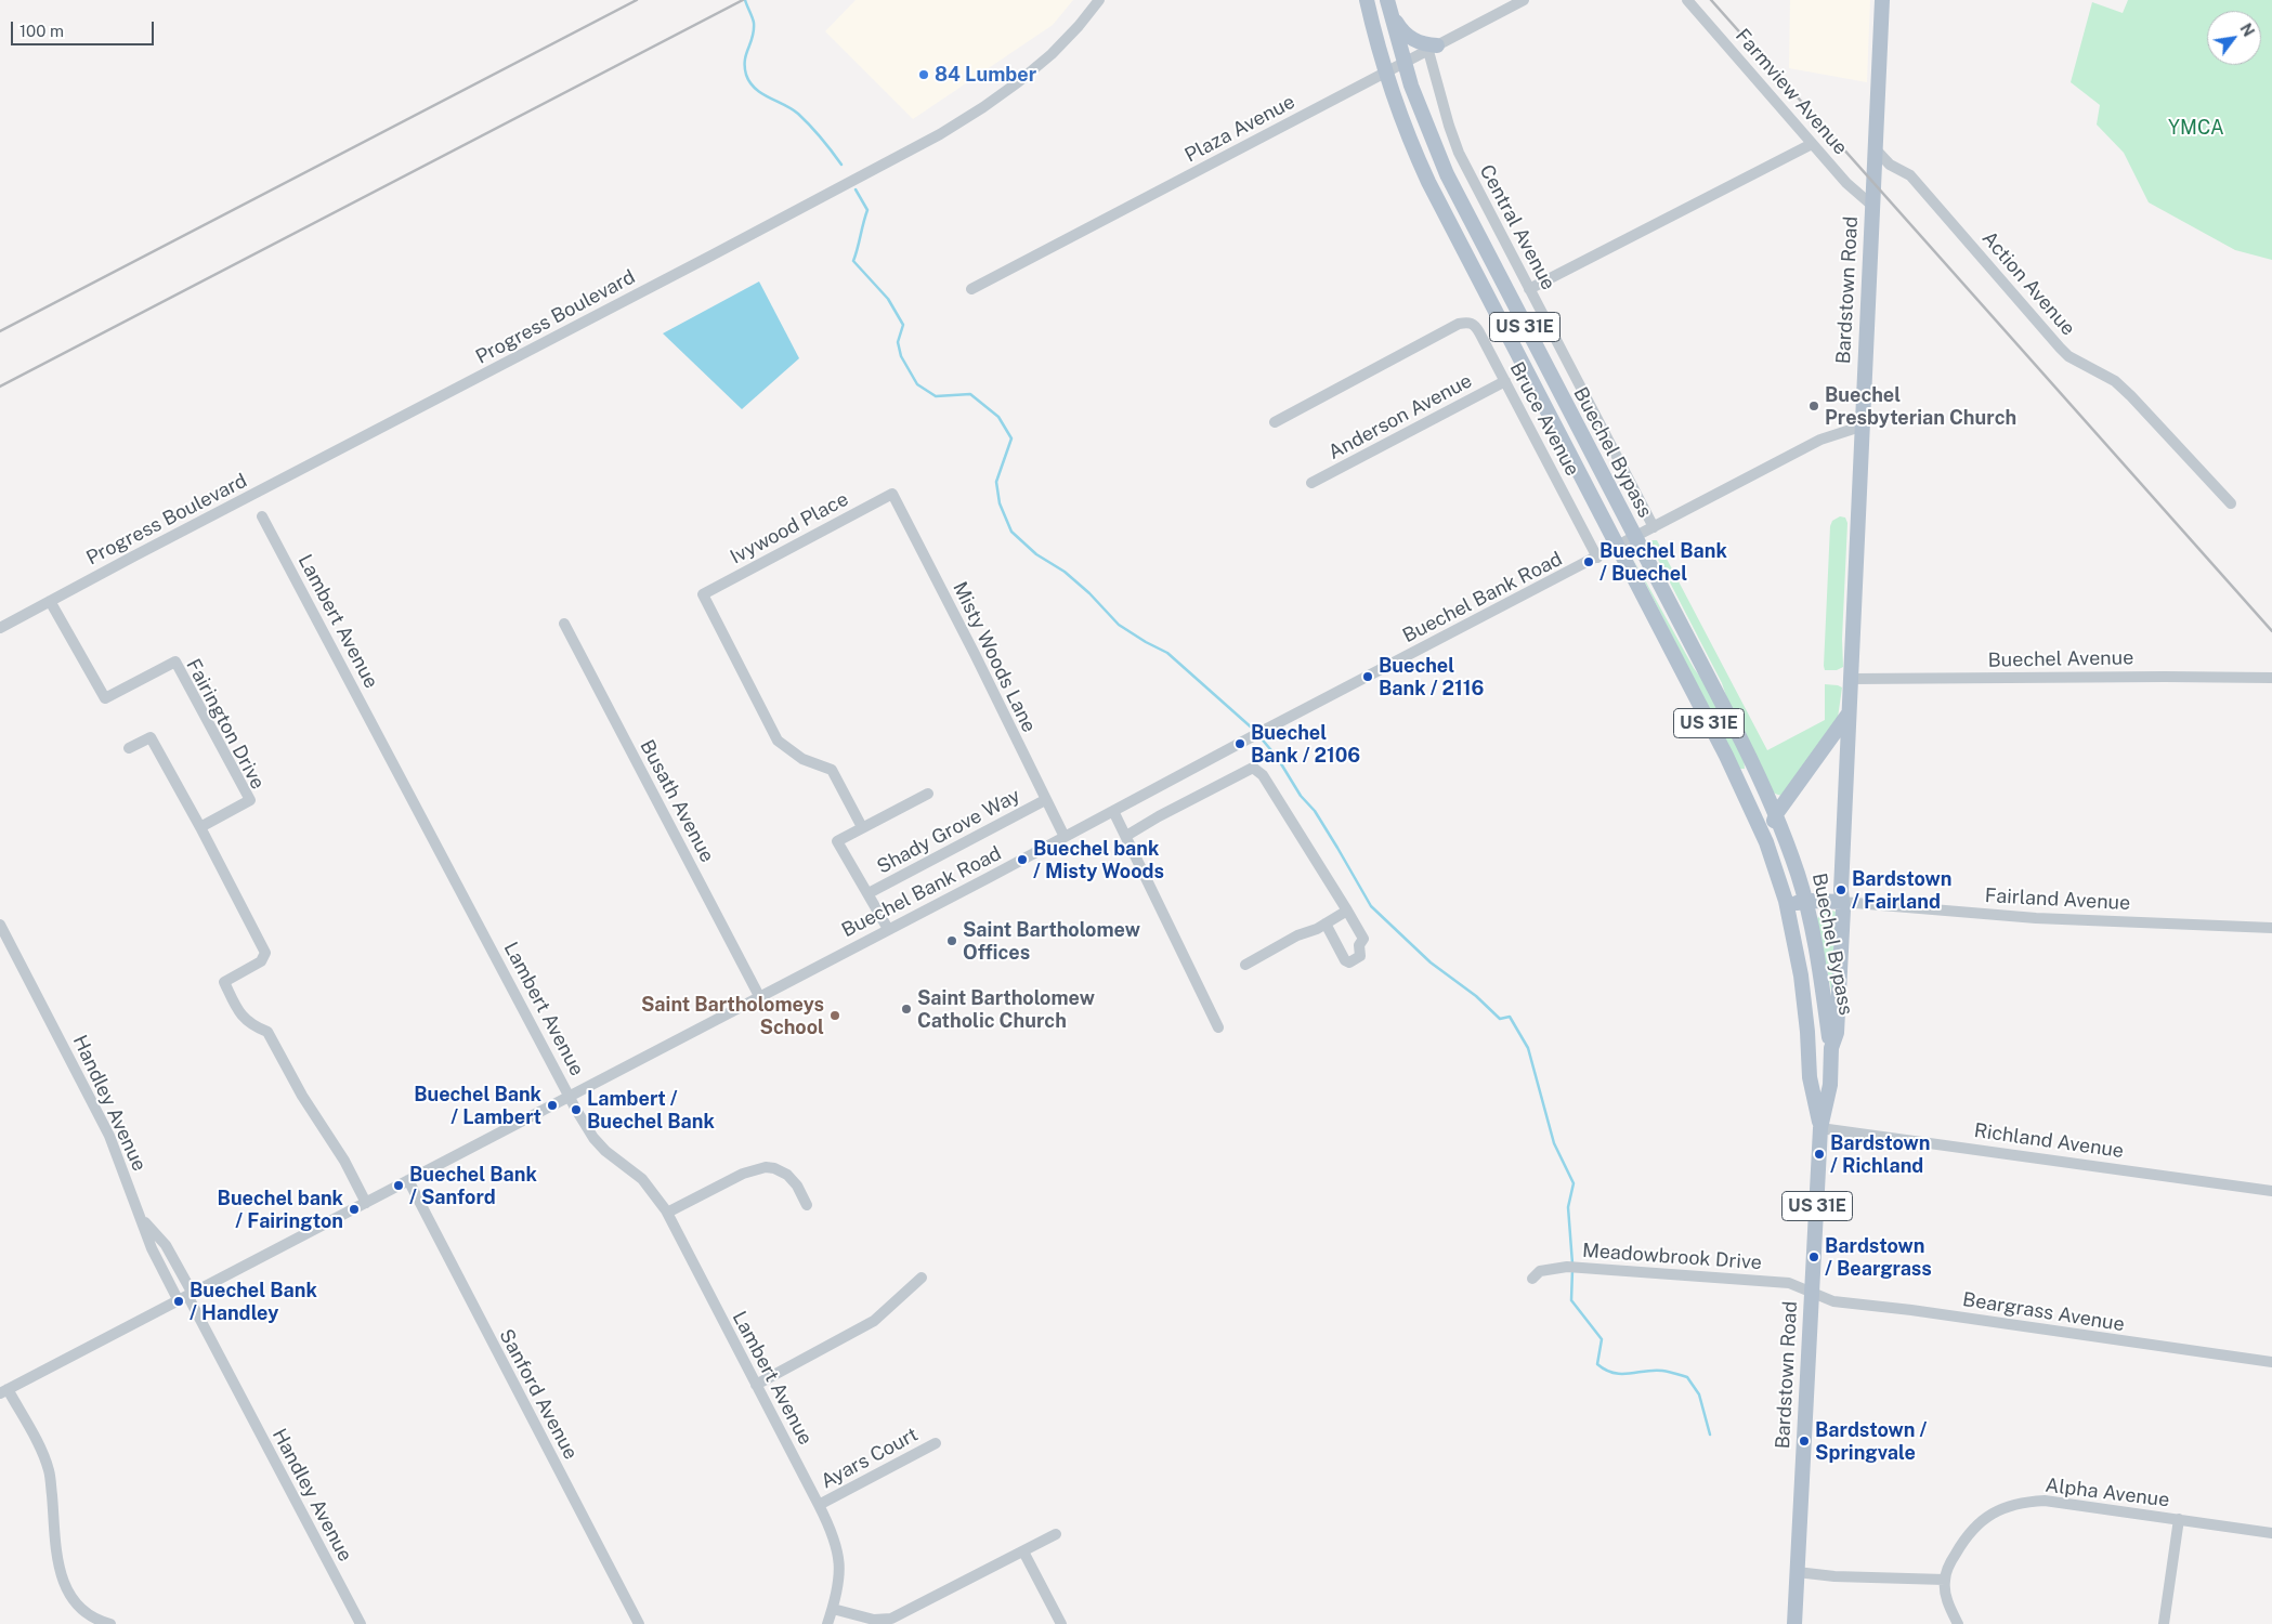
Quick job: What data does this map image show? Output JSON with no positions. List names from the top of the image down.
{
  "streets": {
    "main road": ["Bardstown Road", "US 31E", "Buechel Bypass"],
    "street": [
      "Farmview Avenue",
      "Plaza Avenue",
      "Central Avenue",
      "Action Avenue",
      "Progress Boulevard",
      "Anderson Avenue",
      "Bruce Avenue",
      "Ivywood Place",
      "Buechel Bank Road",
      "Lambert Avenue",
      "Misty Woods Lane",
      "Buechel Avenue",
      "Fairington Drive",
      "Busath Avenue",
      "Shady Grove Way",
      "Fairland Avenue",
      "Handley Avenue",
      "Richland Avenue",
      "Meadowbrook Drive",
      "Beargrass Avenue",
      "Sanford Avenue",
      "Ayars Court",
      "Alpha Avenue"
    ]
  },
  "crossings": [
    ["Farmview Avenue", "Bardstown Road"],
    ["Plaza Avenue", "Central Avenue"],
    ["Plaza Avenue", "Buechel Bypass"],
    ["Central Avenue", "Buechel Bank Road"],
    ["Action Avenue", "Bardstown Road"],
    ["Bardstown Road", "Buechel Bypass"],
    ["Bardstown Road", "Buechel Bank Road"],
    ["Bardstown Road", "Buechel Avenue"],
    ["Bardstown Road", "Fairland Avenue"],
    ["Bardstown Road", "Richland Avenue"],
    ["Bardstown Road", "Meadowbrook Drive"],
    ["Bardstown Road", "Beargrass Avenue"],
    ["Progress Boulevard", "Fairington Drive"],
    ["Anderson Avenue", "Bruce Avenue"],
    ["Bruce Avenue", "Buechel Bank Road"],
    ["Buechel Bypass", "Buechel Bank Road"],
    ["Ivywood Place", "Misty Woods Lane"],
    ["Buechel Bank Road", "Lambert Avenue"],
    ["Buechel Bank Road", "Misty Woods Lane"],
    ["Buechel Bank Road", "Busath Avenue"],
    ["Buechel Bank Road", "Handley Avenue"],
    ["Buechel Bank Road", "Sanford Avenue"],
    ["Lambert Avenue", "Ayars Court"],
    ["Misty Woods Lane", "Shady Grove Way"],
    ["Meadowbrook Drive", "Beargrass Avenue"]
  ],
  "parks": ["YMCA"],
  "places": [
    "84 Lumber",
    "Buechel Presbyterian Church",
    "Buechel Bank / Buechel",
    "Buechel Bank / 2116",
    "Buechel Bank / 2106",
    "Buechel bank / Misty Woods",
    "Bardstown / Fairland",
    "Saint Bartholomew Offices",
    "Saint Bartholomew Catholic Church",
    "Saint Bartholomeys School",
    "Buechel Bank / Lambert",
    "Lambert / Buechel Bank",
    "Bardstown / Richland",
    "Buechel Bank / Sanford",
    "Buechel bank / Fairington",
    "Bardstown / Beargrass",
    "Buechel Bank / Handley",
    "Bardstown / Springvale"
  ],
  "scale_bar": "100 m",
  "north": "top right"
}
